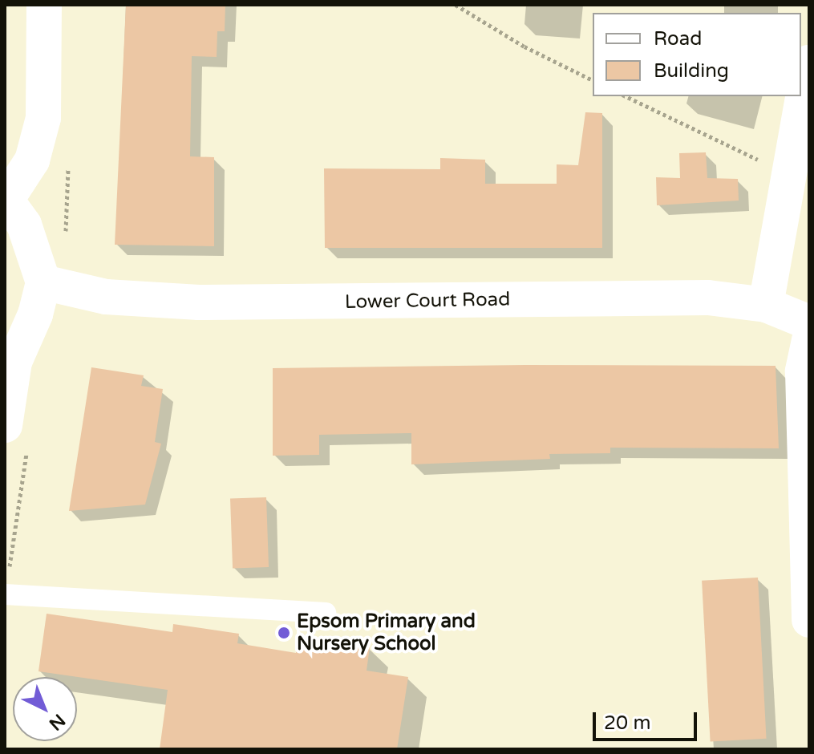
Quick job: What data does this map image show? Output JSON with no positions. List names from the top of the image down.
{
  "streets": {
    "street": ["Lower Court Road"]
  },
  "places": ["Epsom Primary and Nursery School"],
  "legend": ["Road", "Building"],
  "scale_bar": "20 m",
  "north": "bottom right"
}
